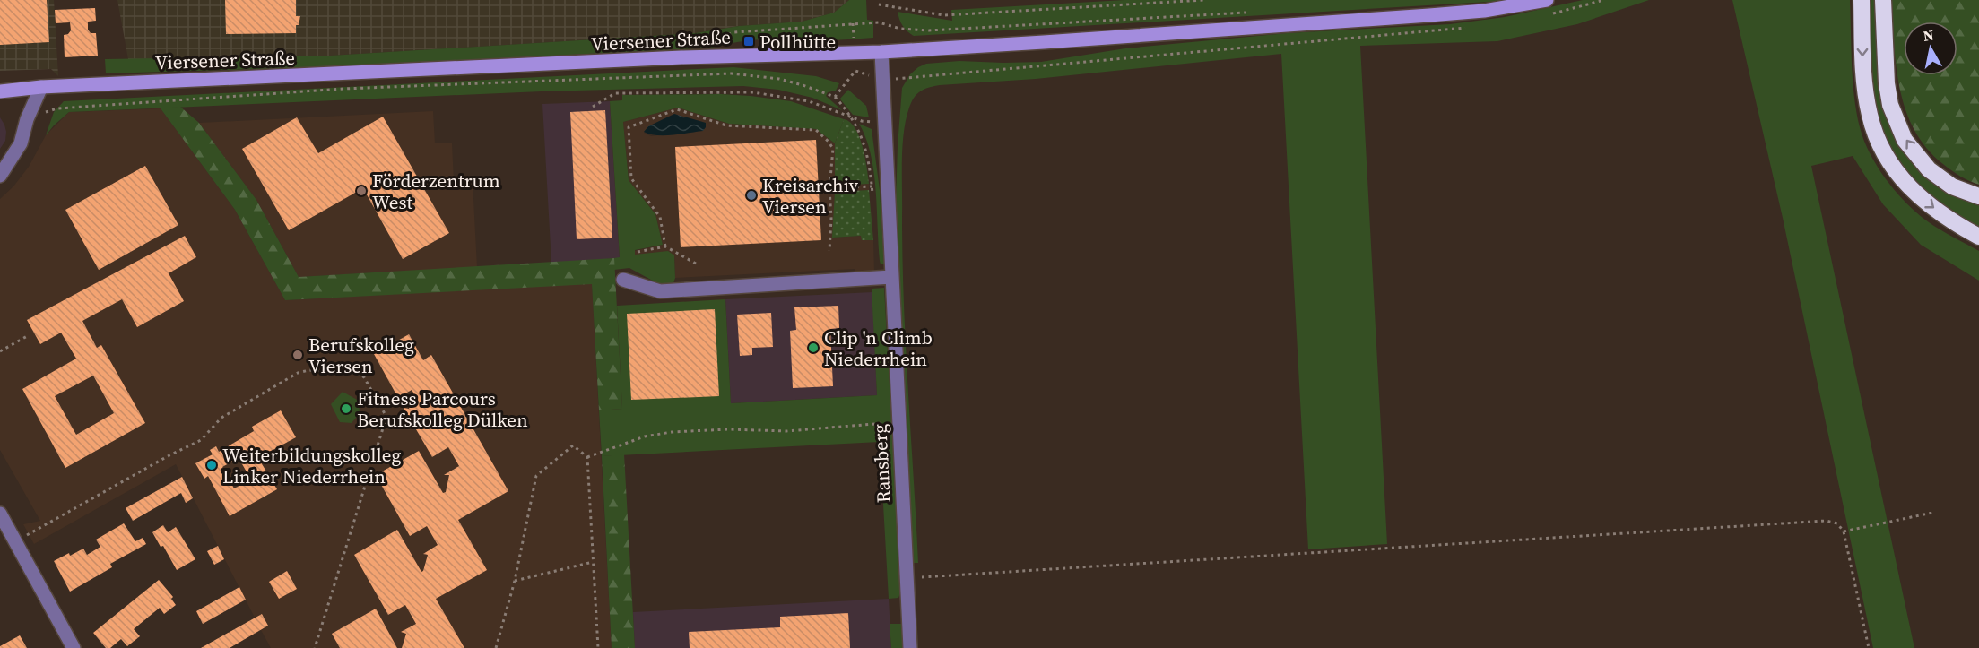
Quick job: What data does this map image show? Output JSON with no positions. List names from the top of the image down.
{
  "streets": {
    "main road": ["Viersener Straße"],
    "street": ["Ransberg"]
  },
  "crossings": [
    ["Viersener Straße", "Ransberg"]
  ],
  "places": {
    "transit": ["Pollhütte"],
    "other": [
      "Förderzentrum West",
      "Kreisarchiv Viersen",
      "Clip 'n Climb Niederrhein",
      "Berufskolleg Viersen",
      "Fitness Parcours Berufskolleg Dülken",
      "Weiterbildungskolleg Linker Niederrhein"
    ]
  },
  "north": "top"
}
